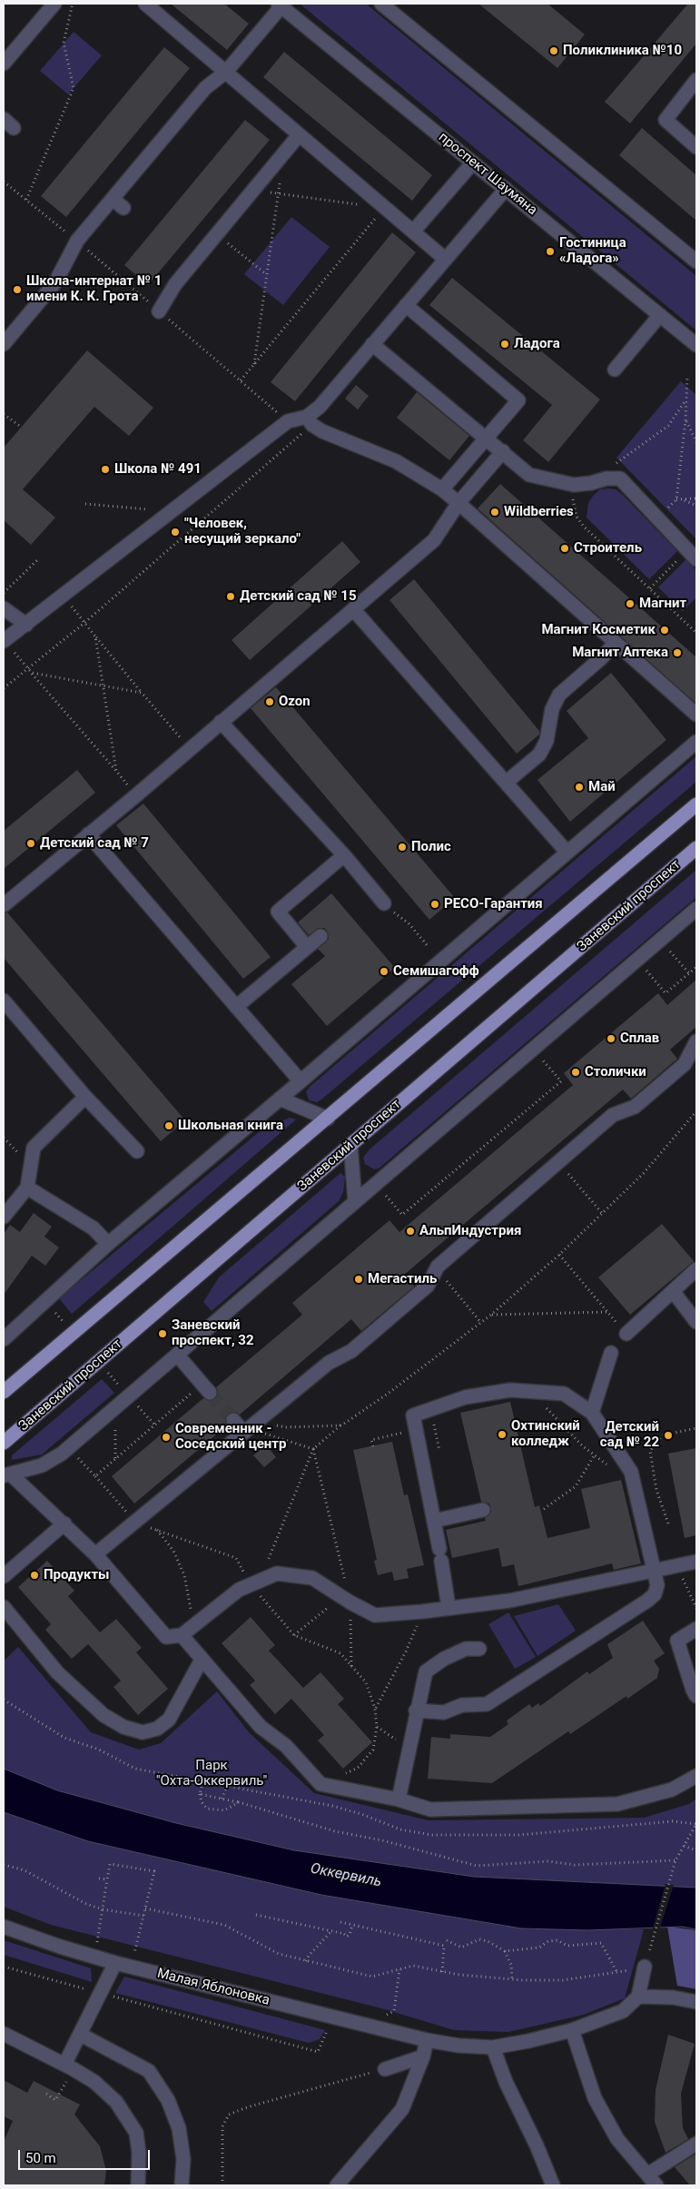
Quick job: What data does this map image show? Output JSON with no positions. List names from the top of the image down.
{
  "streets": {
    "main road": ["Заневский проспект"],
    "street": ["проспект Шаумяна", "Малая Яблоновка"]
  },
  "water": ["Оккервиль"],
  "parks": ["Парк \"Охта-Оккервиль\""],
  "places": [
    "Поликлиника №10",
    "Гостиница «Ладога»",
    "Школа-интернат № 1 имени К. К. Грота",
    "Ладога",
    "Школа № 491",
    "Wildberries",
    "\"Человек, несущий зеркало\"",
    "Строитель",
    "Детский сад № 15",
    "Магнит",
    "Магнит Косметик",
    "Магнит Аптека",
    "Ozon",
    "Май",
    "Детский сад № 7",
    "Полис",
    "РЕСО-Гарантия",
    "Семишагофф",
    "Сплав",
    "Столички",
    "Школьная книга",
    "АльпИндустрия",
    "Мегастиль",
    "Заневский проспект, 32",
    "Охтинский колледж",
    "Детский сад № 22",
    "Современник - Соседский центр",
    "Продукты"
  ],
  "scale_bar": "50 m"
}
